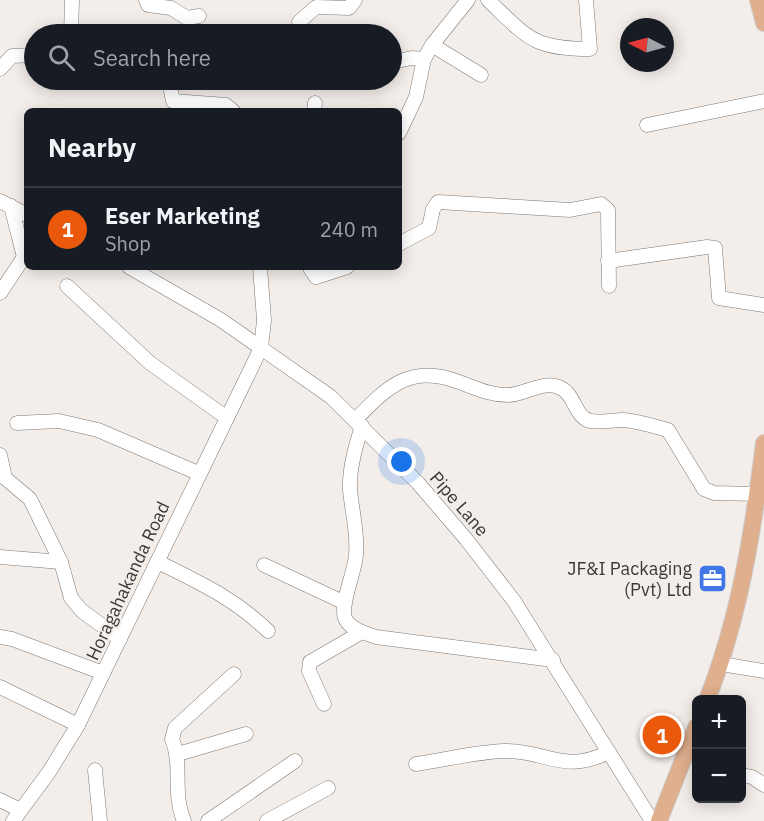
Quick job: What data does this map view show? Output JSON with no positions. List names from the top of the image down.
{
  "streets": {
    "street": ["Pipe Lane", "Horagahakanda Road"]
  },
  "crossings": [
    ["Pipe Lane", "Horagahakanda Road"]
  ],
  "places": {
    "office": ["JF&I Packaging (Pvt) Ltd"]
  },
  "north": "left",
  "page": {
    "search": "Search here",
    "heading": "Nearby",
    "list": [
      {
        "mark": "1",
        "name": "Eser Marketing",
        "note": "Shop",
        "value": "240 m"
      }
    ],
    "map_buttons": ["+", "−"],
    "pins": "1"
  }
}
